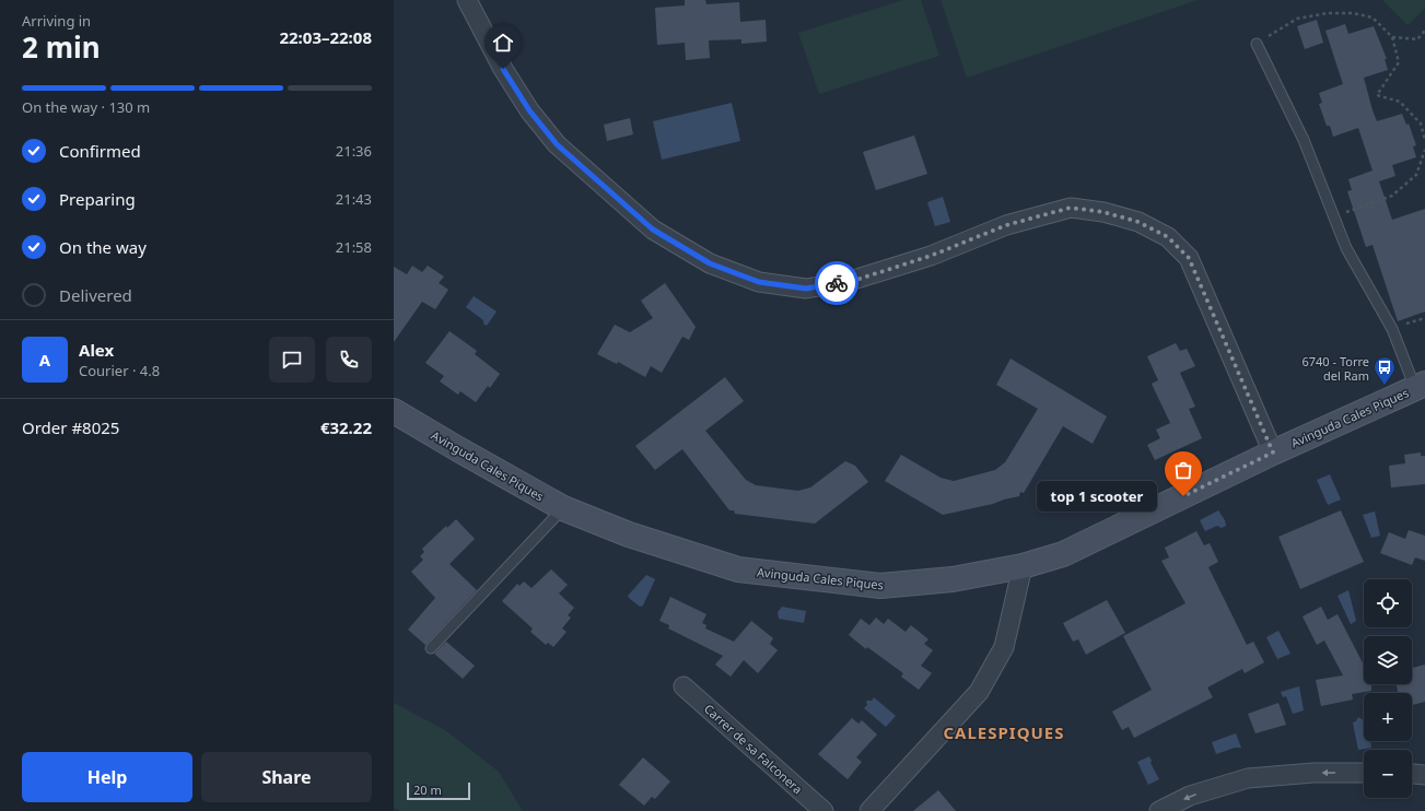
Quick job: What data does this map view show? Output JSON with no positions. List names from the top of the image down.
{
  "streets": {
    "street": ["Avinguda Cales Piques", "Carrer de sa Falconera"]
  },
  "districts": ["CALESPIQUES"],
  "places": {
    "bus stop": ["6740 - Torre del Ram"],
    "other": ["top 1 scooter"]
  },
  "scale_bar": "20 m",
  "page": {
    "heading": ["2 min", "Arriving in", "22:03–22:08"],
    "panel": [
      "Alex",
      "Courier · 4.8",
      "Order #8025",
      "€32.22"
    ],
    "bar": "On the way · 130 m",
    "list": [
      ["Confirmed", "21:36"],
      ["Preparing", "21:43"],
      ["On the way", "21:58"],
      "Delivered"
    ],
    "round": "A",
    "bubble": "top 1 scooter",
    "map_buttons": ["+", "−"],
    "buttons": ["Help", "Share"],
    "scale": "20 m"
  }
}
